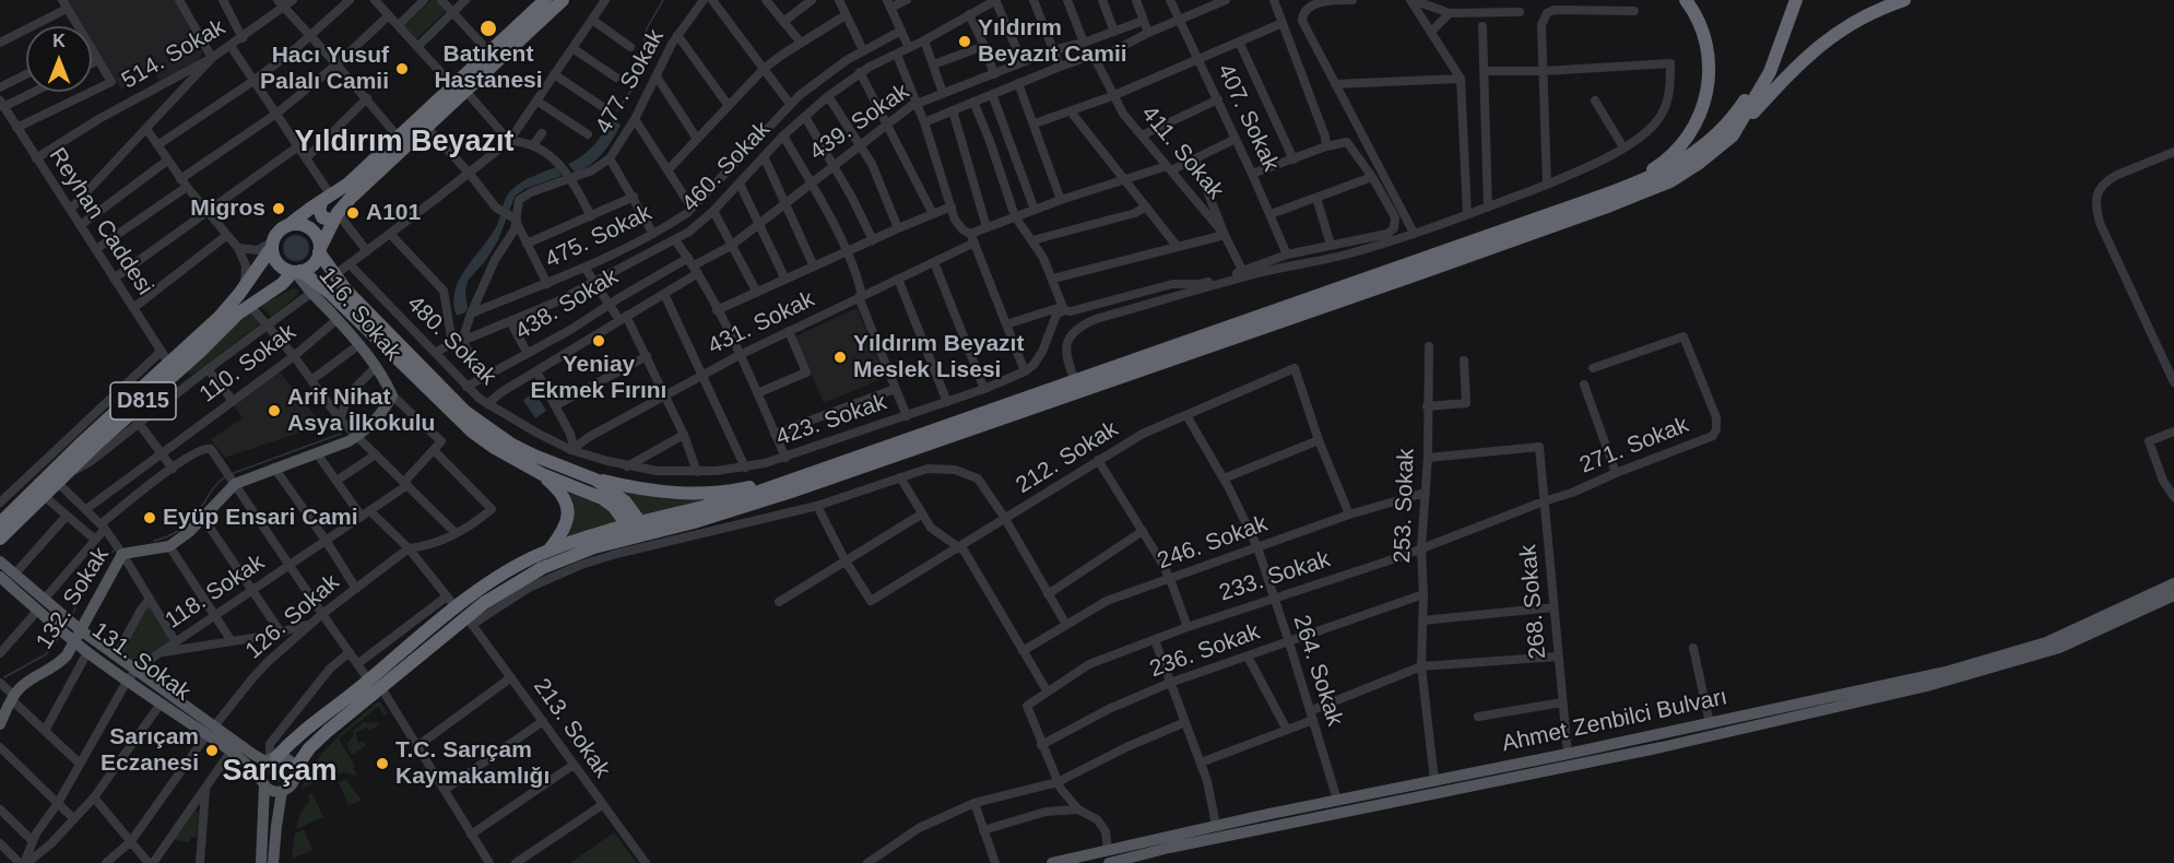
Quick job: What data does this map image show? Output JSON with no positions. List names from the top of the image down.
{
  "streets": {
    "highway": ["D815"],
    "main road": [
      "116. Sokak",
      "132. Sokak",
      "131. Sokak",
      "Ahmet Zenbilci Bulvarı"
    ],
    "street": [
      "514. Sokak",
      "477. Sokak",
      "407. Sokak",
      "439. Sokak",
      "411. Sokak",
      "460. Sokak",
      "Reyhan Caddesi",
      "475. Sokak",
      "438. Sokak",
      "431. Sokak",
      "480. Sokak",
      "110. Sokak",
      "423. Sokak",
      "271. Sokak",
      "212. Sokak",
      "253. Sokak",
      "246. Sokak",
      "233. Sokak",
      "118. Sokak",
      "268. Sokak",
      "126. Sokak",
      "236. Sokak",
      "264. Sokak",
      "213. Sokak"
    ]
  },
  "crossings": [
    ["514. Sokak", "Reyhan Caddesi"],
    ["477. Sokak", "475. Sokak"],
    ["407. Sokak", "431. Sokak"],
    ["439. Sokak", "438. Sokak"],
    ["411. Sokak", "431. Sokak"],
    ["460. Sokak", "480. Sokak"],
    ["Reyhan Caddesi", "D815"],
    ["438. Sokak", "480. Sokak"],
    ["116. Sokak", "110. Sokak"],
    ["116. Sokak", "D815"],
    ["116. Sokak", "118. Sokak"],
    ["431. Sokak", "480. Sokak"],
    ["431. Sokak", "423. Sokak"],
    ["480. Sokak", "423. Sokak"],
    ["271. Sokak", "233. Sokak"],
    ["271. Sokak", "268. Sokak"],
    ["212. Sokak", "264. Sokak"],
    ["253. Sokak", "246. Sokak"],
    ["253. Sokak", "233. Sokak"],
    ["253. Sokak", "268. Sokak"],
    ["253. Sokak", "236. Sokak"],
    ["253. Sokak", "Ahmet Zenbilci Bulvarı"],
    ["246. Sokak", "264. Sokak"],
    ["233. Sokak", "268. Sokak"],
    ["233. Sokak", "236. Sokak"],
    ["233. Sokak", "264. Sokak"],
    ["118. Sokak", "131. Sokak"],
    ["118. Sokak", "213. Sokak"],
    ["132. Sokak", "131. Sokak"],
    ["268. Sokak", "Ahmet Zenbilci Bulvarı"],
    ["126. Sokak", "131. Sokak"],
    ["126. Sokak", "213. Sokak"],
    ["236. Sokak", "264. Sokak"],
    ["264. Sokak", "Ahmet Zenbilci Bulvarı"]
  ],
  "districts": ["Yıldırım Beyazıt", "Sarıçam"],
  "places": [
    "Batıkent Hastanesi",
    "Yıldırım Beyazıt Camii",
    "Hacı Yusuf Palalı Camii",
    "Migros",
    "A101",
    "Yeniay Ekmek Fırını",
    "Yıldırım Beyazıt Meslek Lisesi",
    "Arif Nihat Asya İlkokulu",
    "Eyüp Ensari Cami",
    "Sarıçam Eczanesi",
    "T.C. Sarıçam Kaymakamlığı"
  ],
  "north": "top"
}
